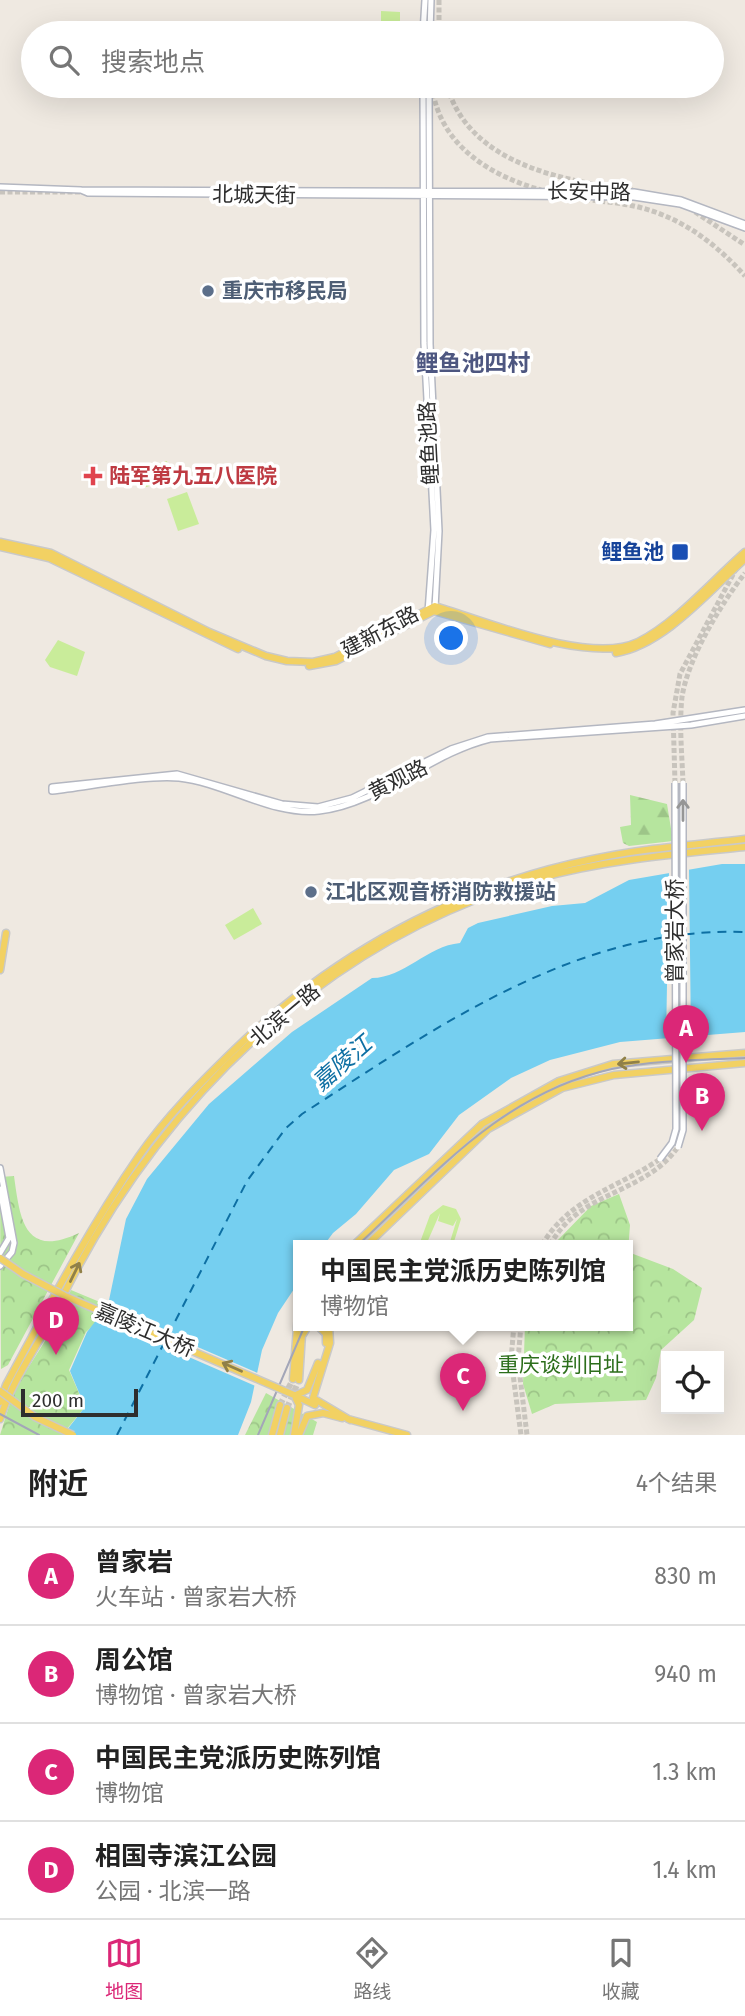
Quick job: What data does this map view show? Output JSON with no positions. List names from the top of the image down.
{
  "streets": {
    "main road": [
      "长安中路",
      "北城天街",
      "鲤鱼池路",
      "建新东路",
      "黄观路",
      "曾家岩大桥",
      "北滨一路",
      "嘉陵江大桥"
    ]
  },
  "crossings": [
    ["长安中路", "北城天街"],
    ["长安中路", "鲤鱼池路"],
    ["北城天街", "鲤鱼池路"],
    ["鲤鱼池路", "建新东路"]
  ],
  "one_way": ["嘉陵江大桥"],
  "districts": ["鲤鱼池四村"],
  "water": ["嘉陵江"],
  "parks": ["重庆谈判旧址"],
  "places": {
    "other": ["重庆市移民局", "江北区观音桥消防救援站"],
    "health": ["陆军第九五八医院"],
    "transit": ["鲤鱼池"]
  },
  "scale_bar": "200 m",
  "page": {
    "search": "搜索地点",
    "pins": [
      "A",
      "B",
      "D",
      "C"
    ],
    "popup": ["中国民主党派历史陈列馆", "博物馆"],
    "scale": "200 m",
    "heading": ["附近", "4个结果"],
    "list": [
      {
        "mark": "A",
        "name": "曾家岩",
        "note": "火车站 · 曾家岩大桥",
        "value": "830 m"
      },
      {
        "mark": "B",
        "name": "周公馆",
        "note": "博物馆 · 曾家岩大桥",
        "value": "940 m"
      },
      {
        "mark": "C",
        "name": "中国民主党派历史陈列馆",
        "note": "博物馆",
        "value": "1.3 km"
      },
      {
        "mark": "D",
        "name": "相国寺滨江公园",
        "note": "公园 · 北滨一路",
        "value": "1.4 km"
      }
    ],
    "nav": ["地图", "路线", "收藏"]
  }
}
